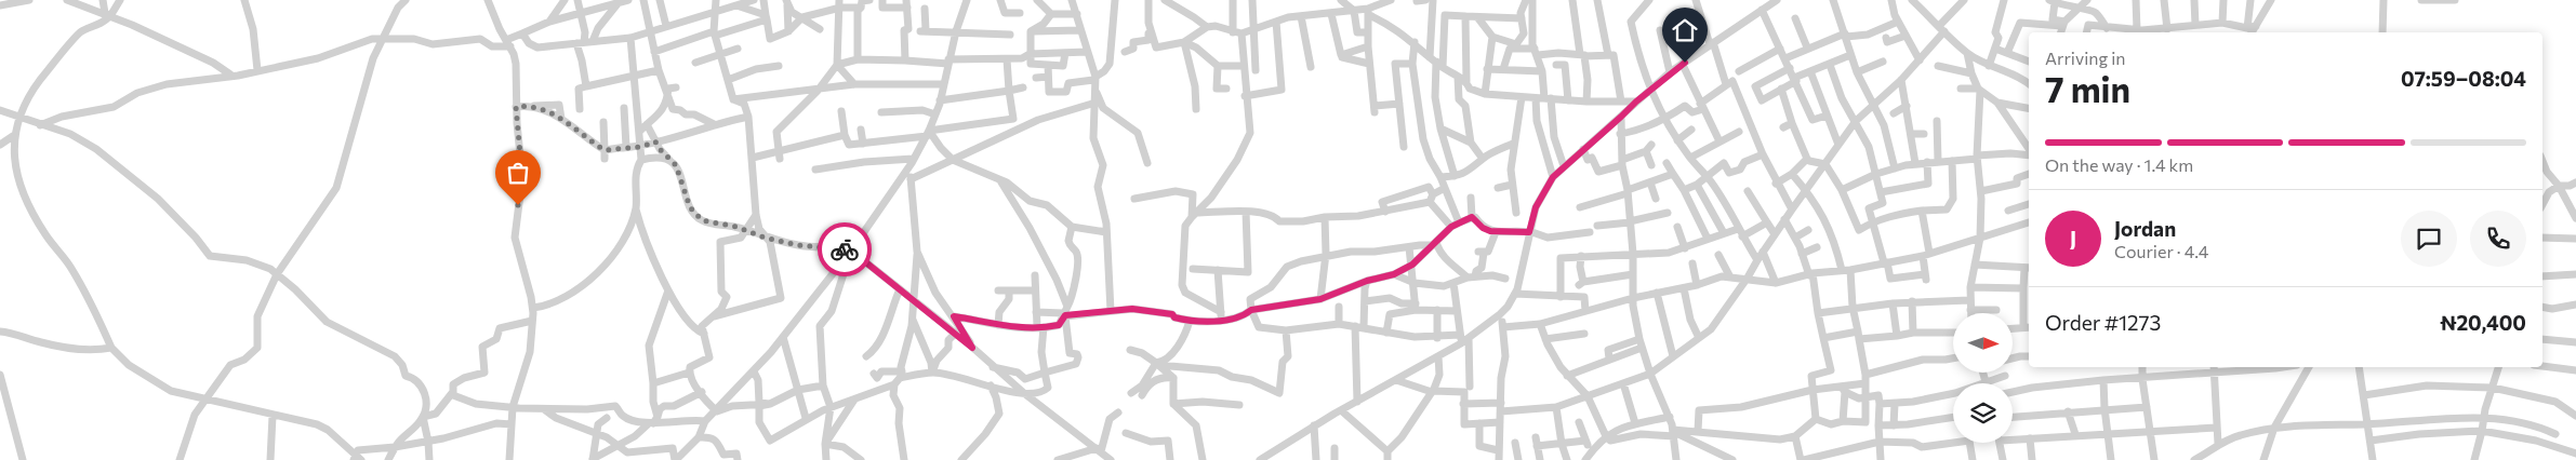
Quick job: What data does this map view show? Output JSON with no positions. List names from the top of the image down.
{
  "north": "right",
  "page": {
    "heading": ["7 min", "Arriving in", "07:59–08:04"],
    "panel": [
      "Jordan",
      "Courier · 4.4",
      "Order #1273",
      "₦20,400"
    ],
    "bar": "On the way · 1.4 km",
    "round": "J"
  }
}
